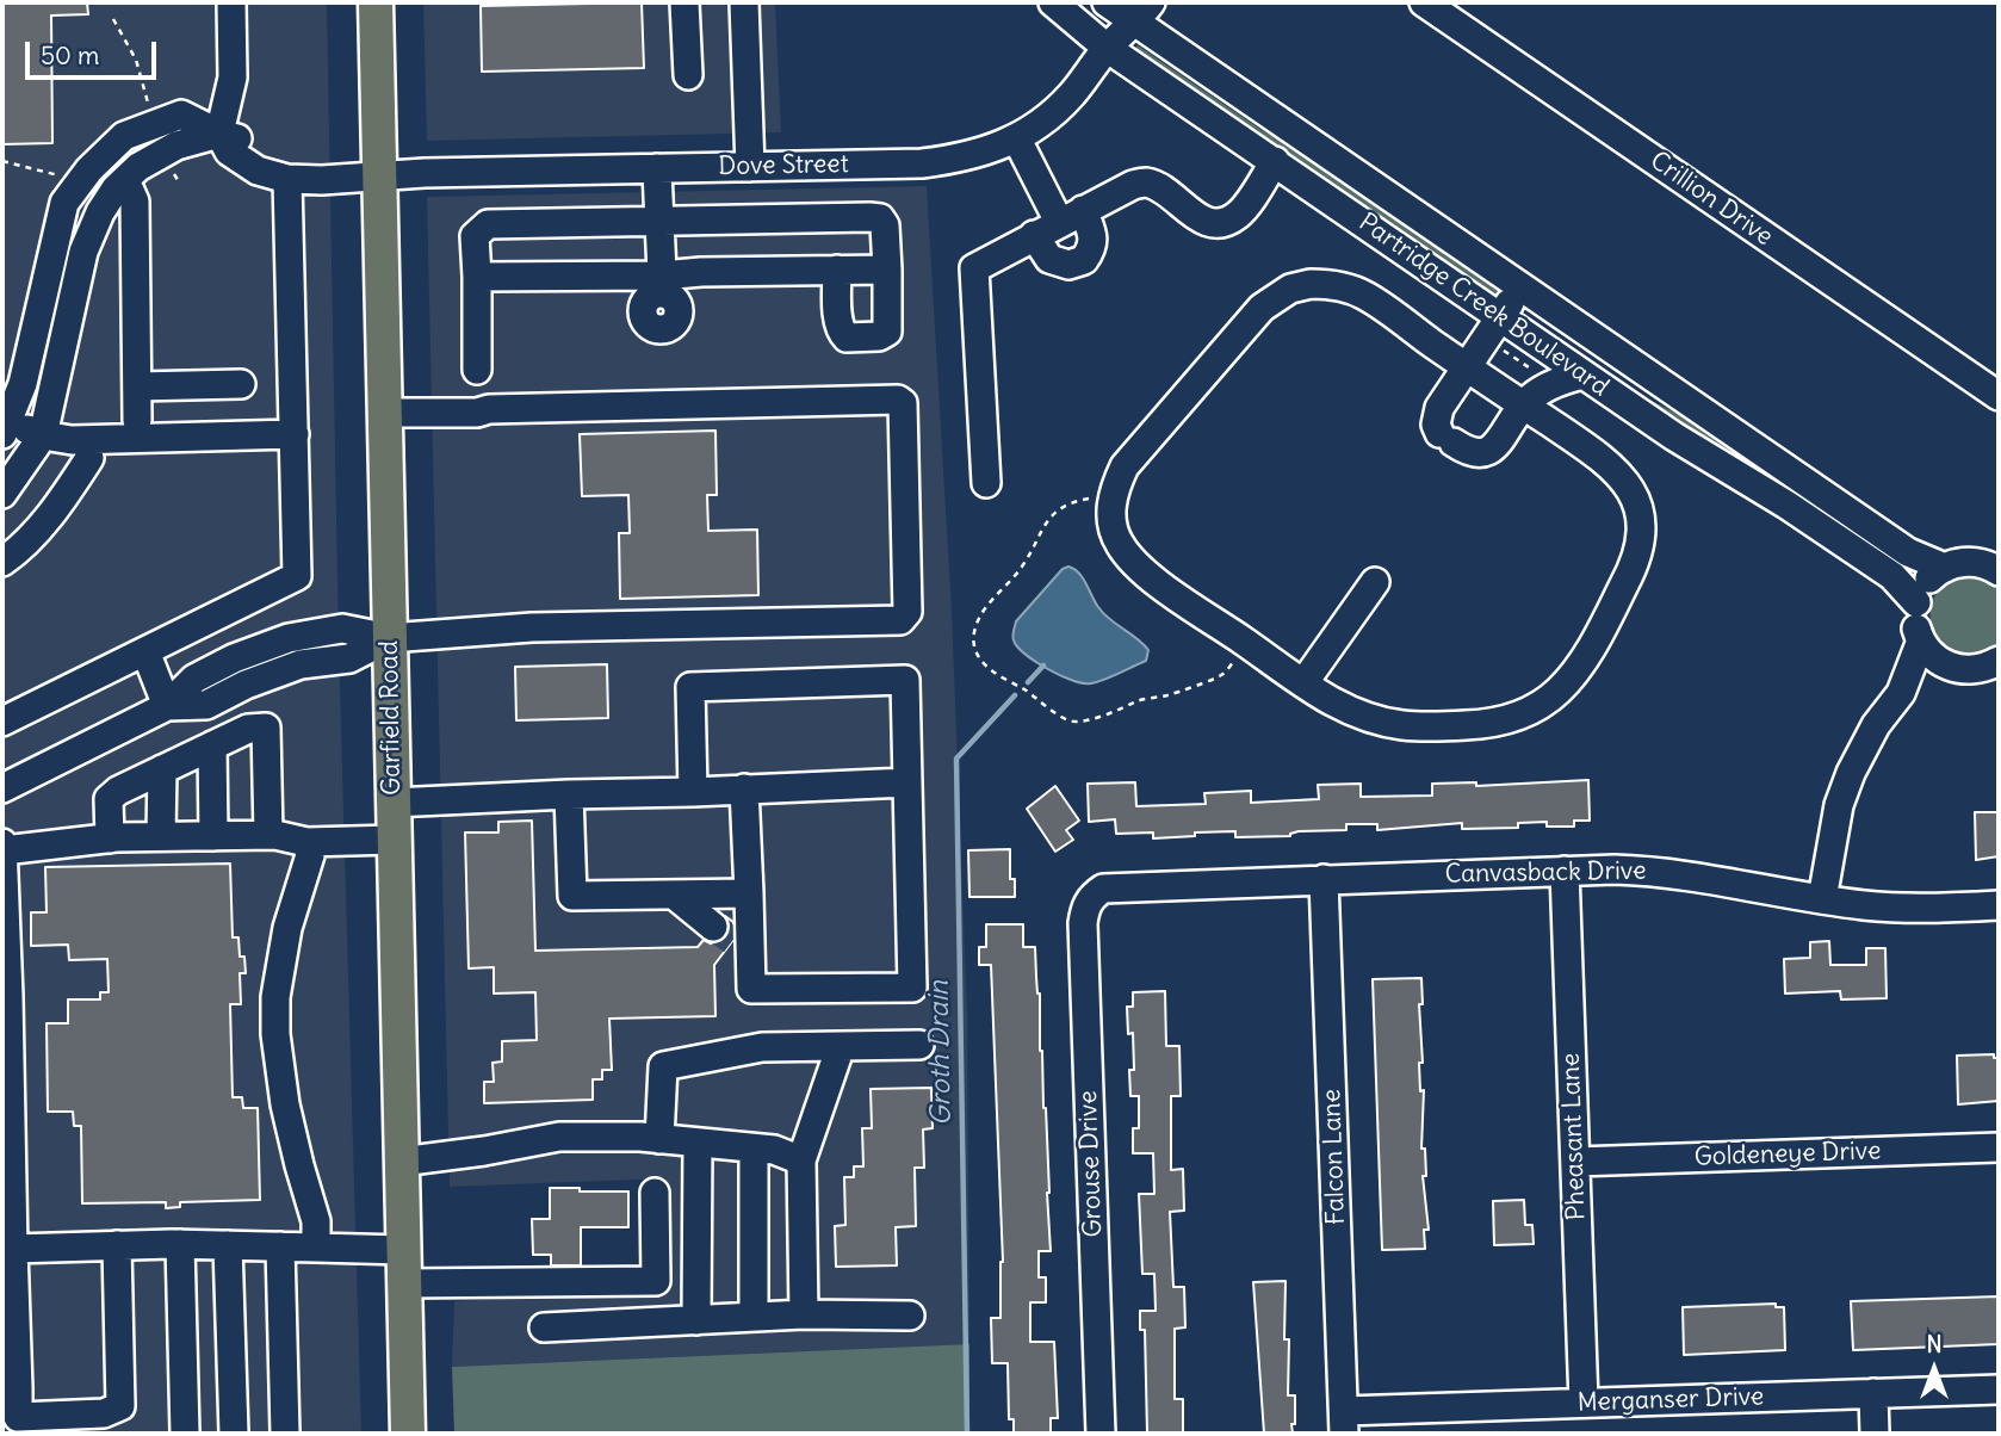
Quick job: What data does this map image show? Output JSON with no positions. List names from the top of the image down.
{
  "streets": {
    "main road": ["Garfield Road"],
    "street": [
      "Dove Street",
      "Crillion Drive",
      "Partridge Creek Boulevard",
      "Canvasback Drive",
      "Pheasant Lane",
      "Goldeneye Drive",
      "Falcon Lane",
      "Grouse Drive",
      "Merganser Drive"
    ]
  },
  "crossings": [
    ["Dove Street", "Partridge Creek Boulevard"],
    ["Dove Street", "Garfield Road"],
    ["Canvasback Drive", "Pheasant Lane"],
    ["Canvasback Drive", "Falcon Lane"],
    ["Canvasback Drive", "Grouse Drive"],
    ["Pheasant Lane", "Goldeneye Drive"],
    ["Pheasant Lane", "Merganser Drive"],
    ["Falcon Lane", "Merganser Drive"]
  ],
  "water": ["Groth Drain"],
  "scale_bar": "50 m",
  "north": "top"
}
